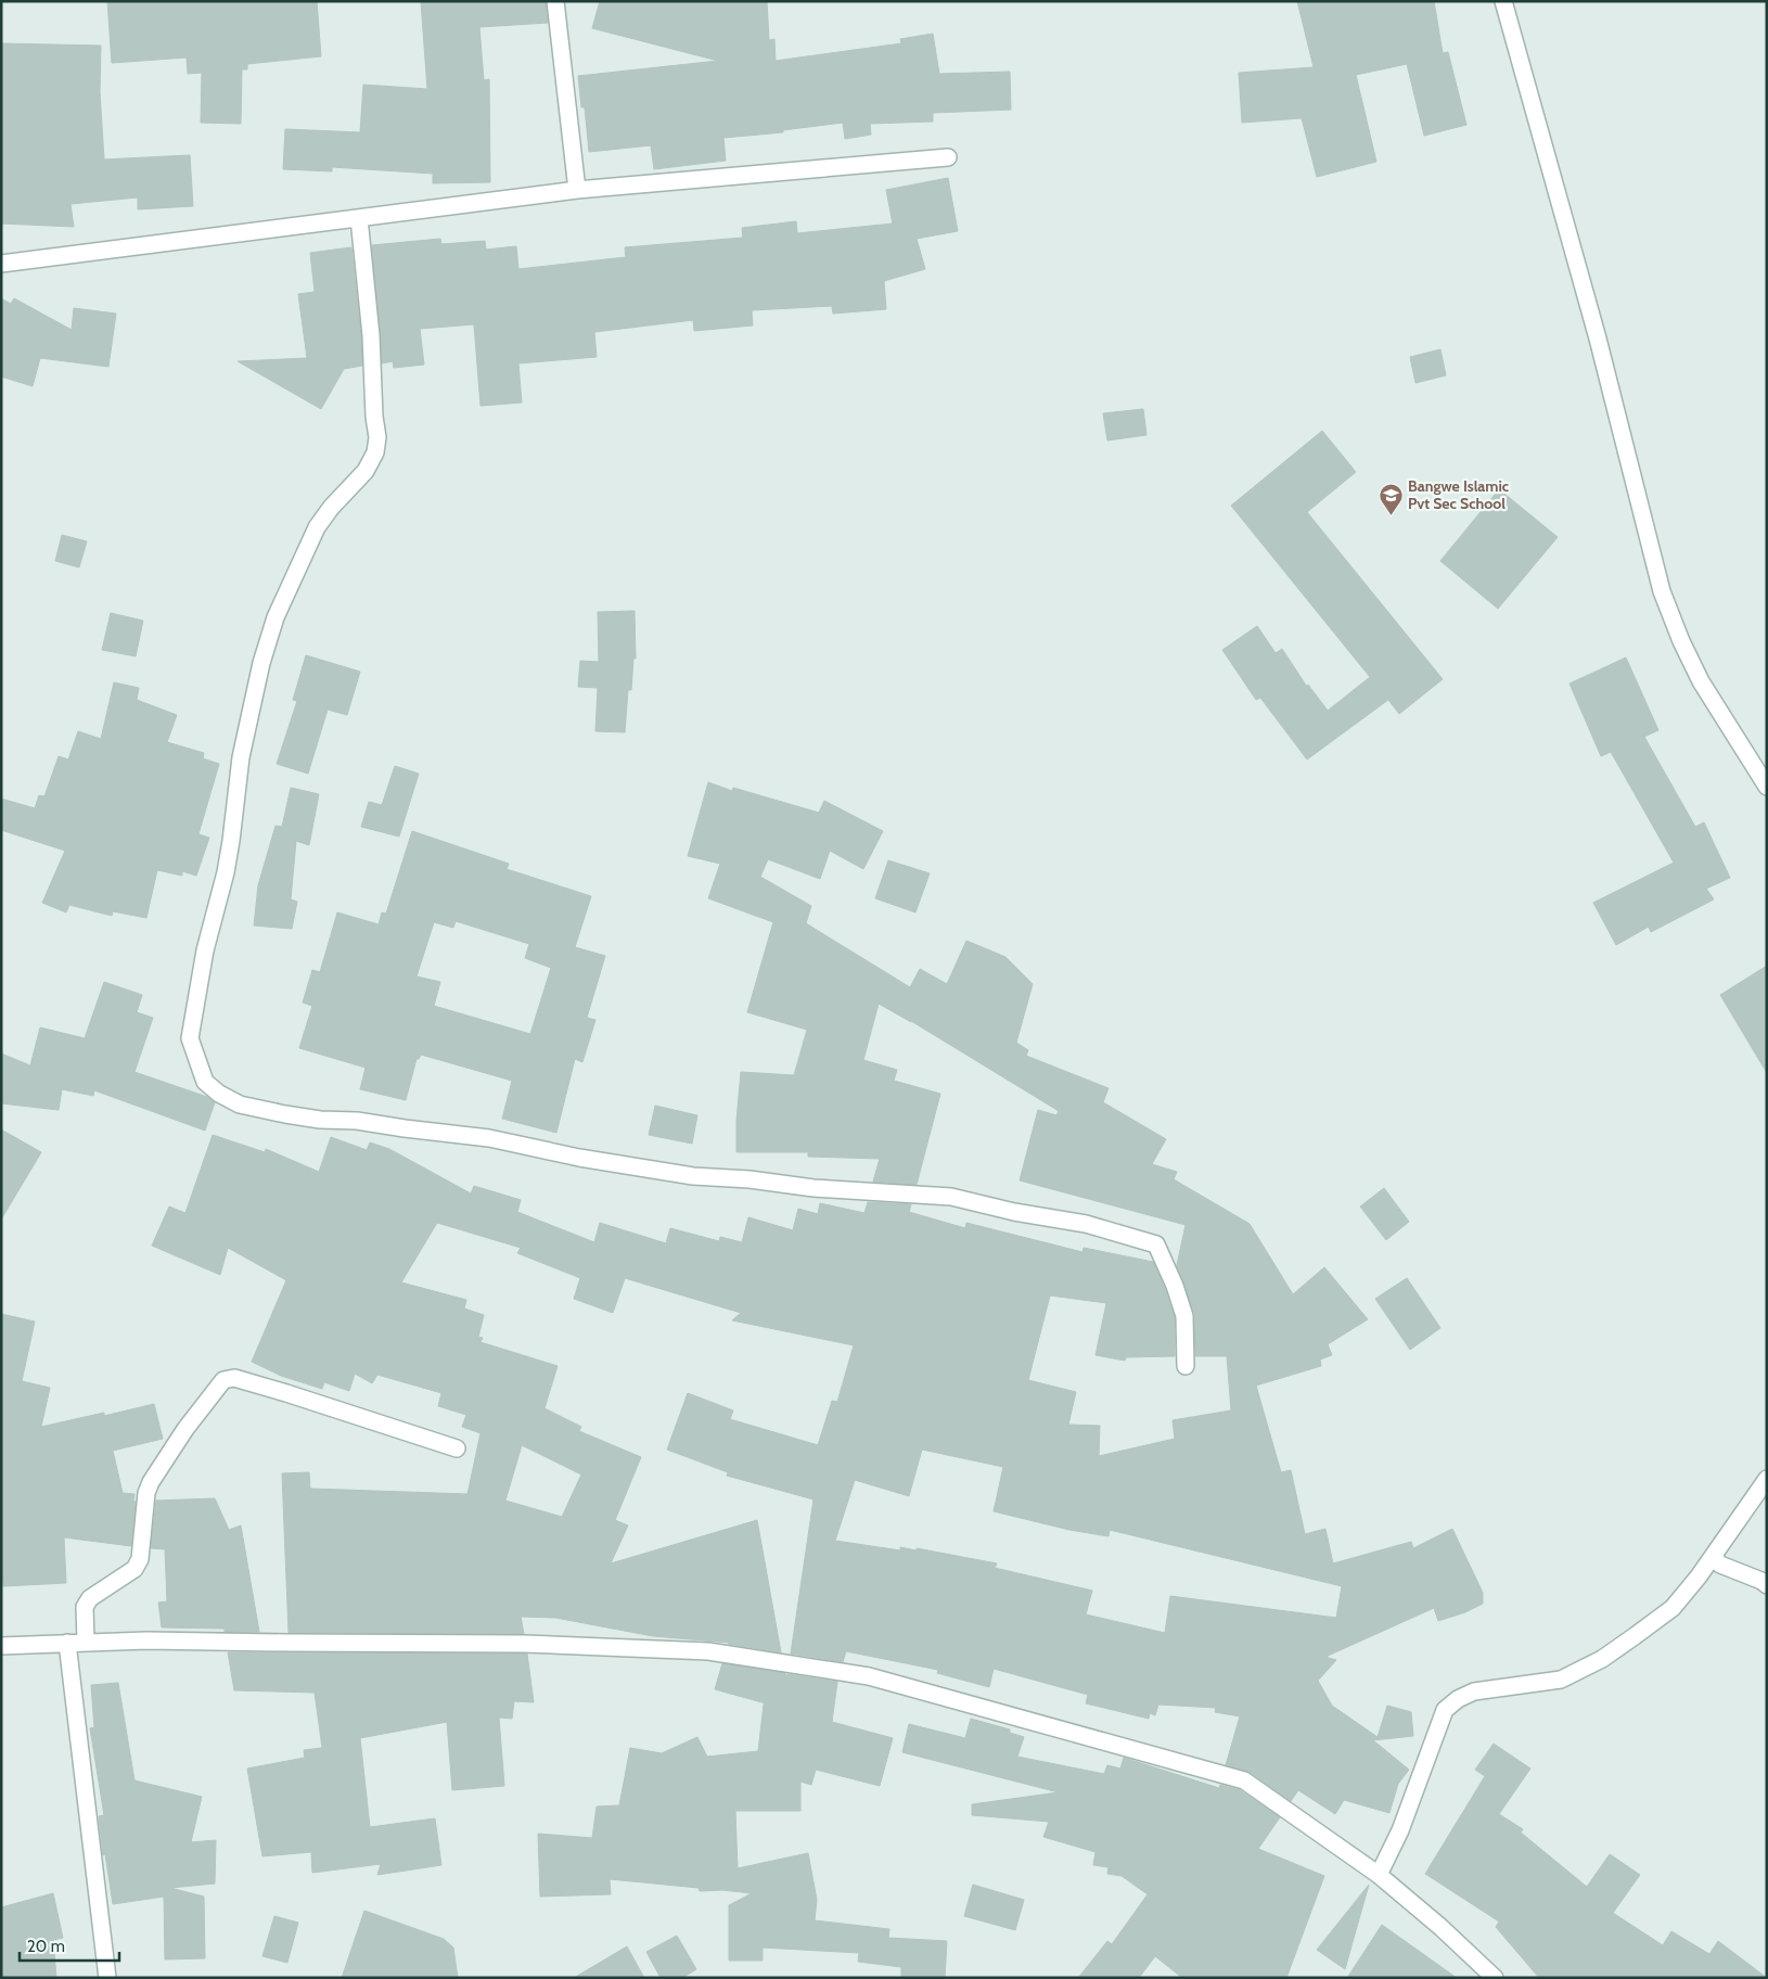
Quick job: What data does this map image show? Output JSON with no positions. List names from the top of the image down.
{
  "places": {
    "school or university": ["Bangwe Islamic Pvt Sec School"]
  },
  "scale_bar": "20 m"
}
